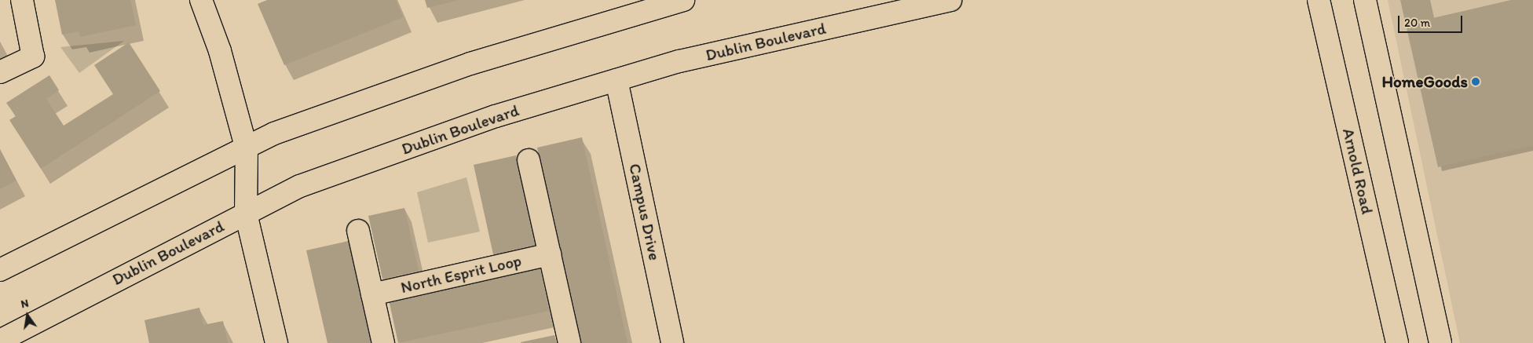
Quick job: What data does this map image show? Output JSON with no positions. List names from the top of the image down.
{
  "streets": {
    "street": [
      "Dublin Boulevard",
      "Arnold Road",
      "Campus Drive",
      "North Esprit Loop"
    ]
  },
  "crossings": [
    ["Dublin Boulevard", "Campus Drive"]
  ],
  "places": ["HomeGoods"],
  "scale_bar": "20 m",
  "north": "top"
}
